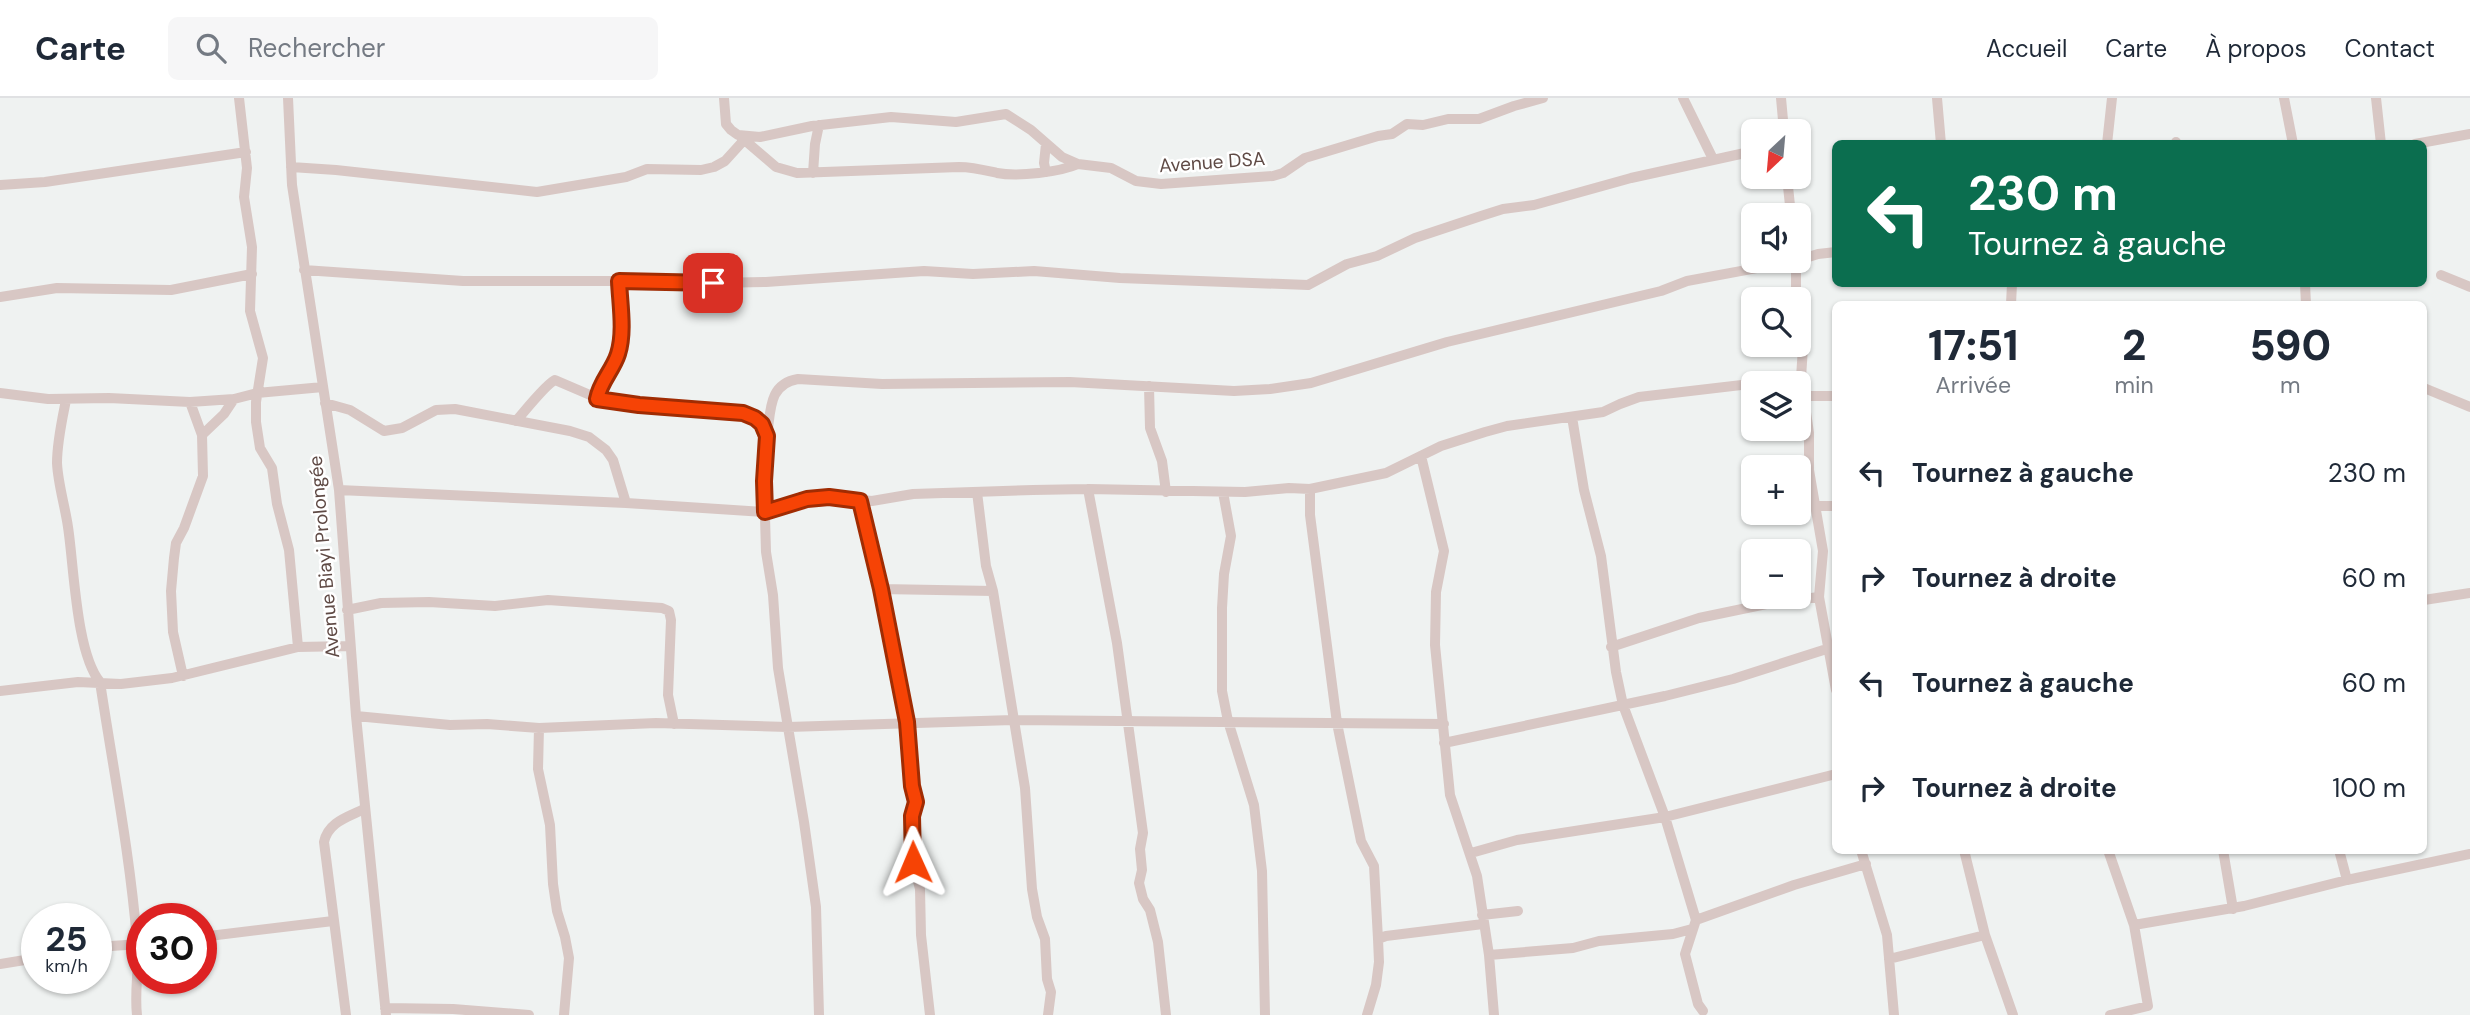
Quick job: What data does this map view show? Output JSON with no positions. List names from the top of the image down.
{
  "streets": {
    "street": ["Avenue DSA", "Avenue Biayi Prolongée"]
  },
  "north": "bottom left",
  "page": {
    "header": "Carte",
    "search": "Rechercher",
    "nav": [
      "Accueil",
      "Carte",
      "À propos",
      "Contact"
    ],
    "map_buttons": ["+", "−"],
    "turn": ["230 m", "Tournez à gauche"],
    "eta": [
      "17:51",
      "Arrivée",
      "2",
      "min",
      "590",
      "m"
    ],
    "list": [
      {
        "name": "Tournez à gauche",
        "value": "230 m"
      },
      {
        "name": "Tournez à droite",
        "value": "60 m"
      },
      {
        "name": "Tournez à gauche",
        "value": "60 m"
      },
      {
        "name": "Tournez à droite",
        "value": "100 m"
      }
    ],
    "speed": "25 km/h",
    "limit": "30"
  }
}
